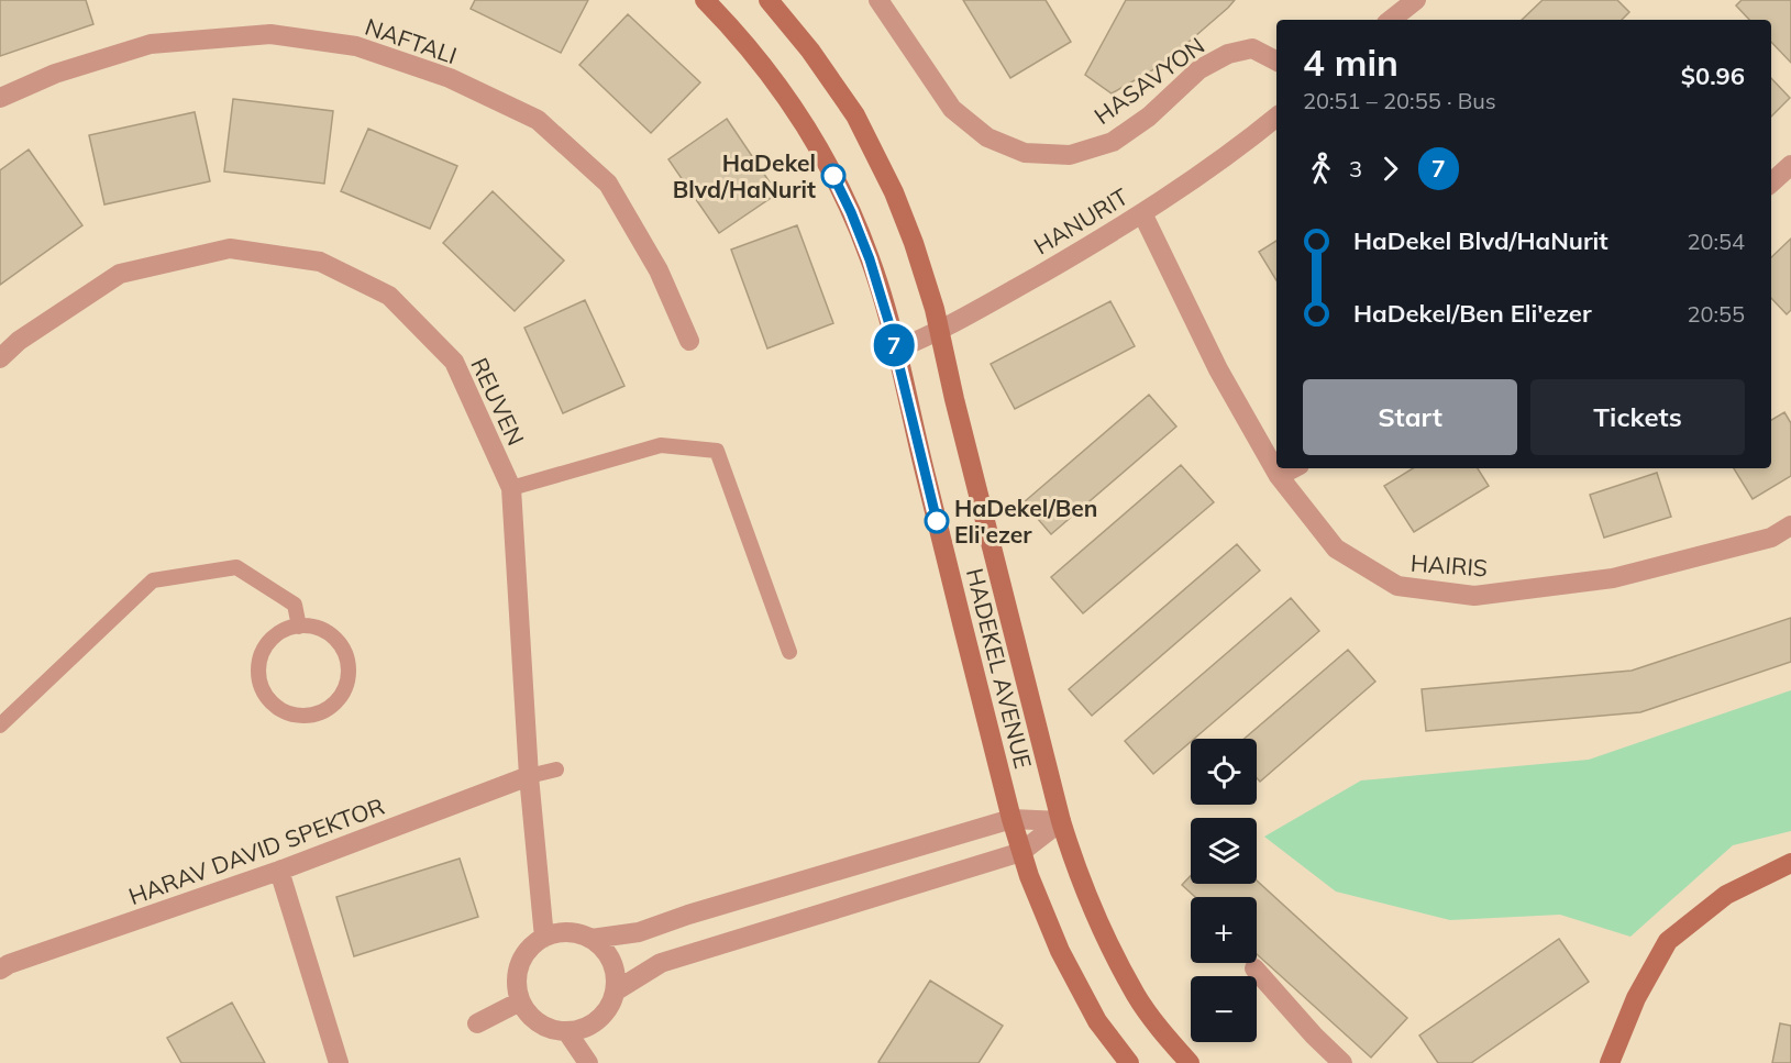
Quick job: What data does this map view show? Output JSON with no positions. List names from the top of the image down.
{
  "streets": {
    "main road": ["HADEKEL AVENUE"],
    "street": [
      "NAFTALI",
      "HASAVYON",
      "HANURIT",
      "REUVEN",
      "HAIRIS",
      "HARAV DAVID SPEKTOR"
    ]
  },
  "crossings": [
    ["HANURIT", "HAIRIS"],
    ["HANURIT", "HADEKEL AVENUE"],
    ["REUVEN", "HARAV DAVID SPEKTOR"]
  ],
  "places": ["HaDekel Blvd/HaNurit", "HaDekel/Ben Eli'ezer"],
  "lines": ["bus line 7"],
  "page": {
    "on_map": "7",
    "heading": ["4 min", "20:51 – 20:55 · Bus", "$0.96"],
    "legs": ["3", "7"],
    "list": [
      {
        "name": "HaDekel Blvd/HaNurit",
        "value": "20:54"
      },
      {
        "name": "HaDekel/Ben Eli'ezer",
        "value": "20:55"
      }
    ],
    "buttons": ["Start", "Tickets"],
    "map_buttons": ["+", "−"]
  }
}
